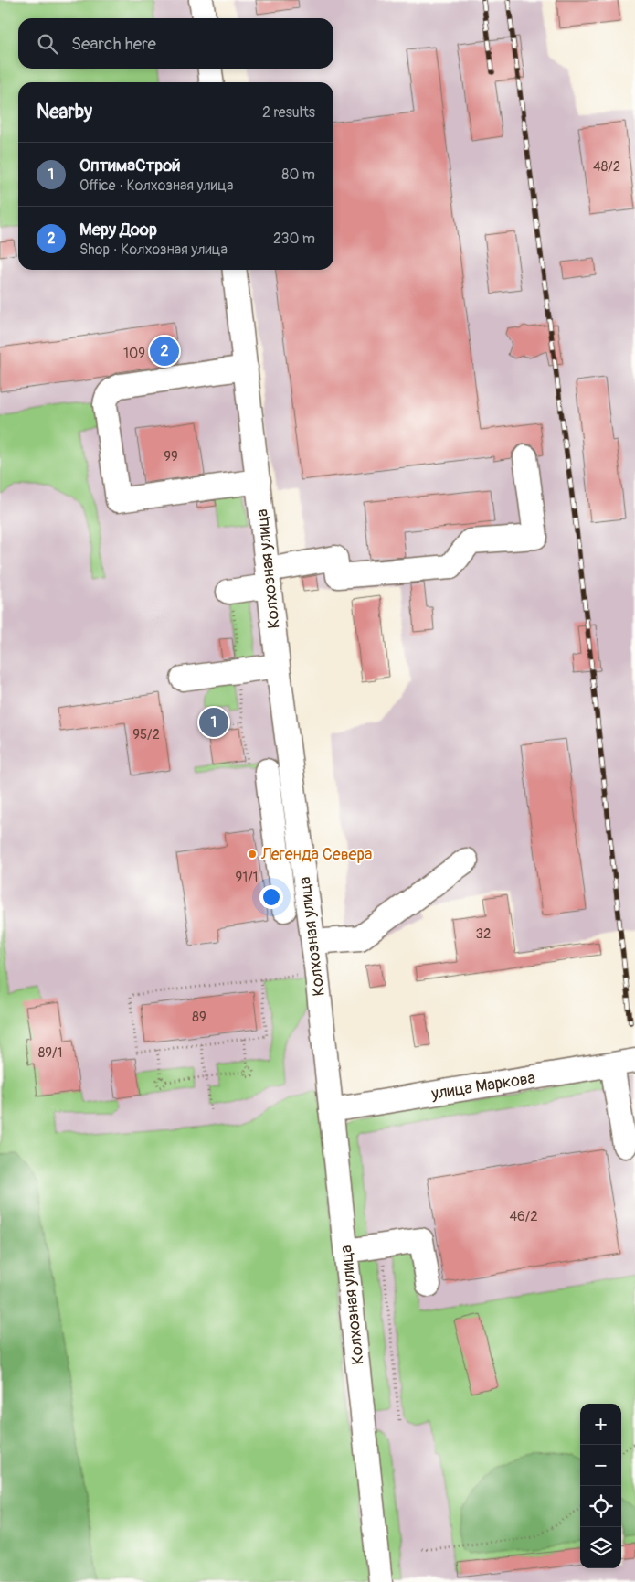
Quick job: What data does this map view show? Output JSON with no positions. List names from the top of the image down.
{
  "streets": {
    "street": ["Колхозная улица", "улица Маркова"]
  },
  "crossings": [
    ["Колхозная улица", "улица Маркова"]
  ],
  "places": ["Легенда Севера"],
  "house_numbers": [
    "48/2",
    "109",
    "99",
    "95/2",
    "91/1",
    "32",
    "89",
    "89/1",
    "46/2"
  ],
  "page": {
    "search": "Search here",
    "heading": ["Nearby", "2 results"],
    "list": [
      {
        "mark": "1",
        "name": "ОптимаСтрой",
        "note": "Office · Колхозная улица",
        "value": "80 m"
      },
      {
        "mark": "2",
        "name": "Меру Доор",
        "note": "Shop · Колхозная улица",
        "value": "230 m"
      }
    ],
    "pins": ["2", "1"],
    "map_buttons": ["+", "−"]
  }
}
